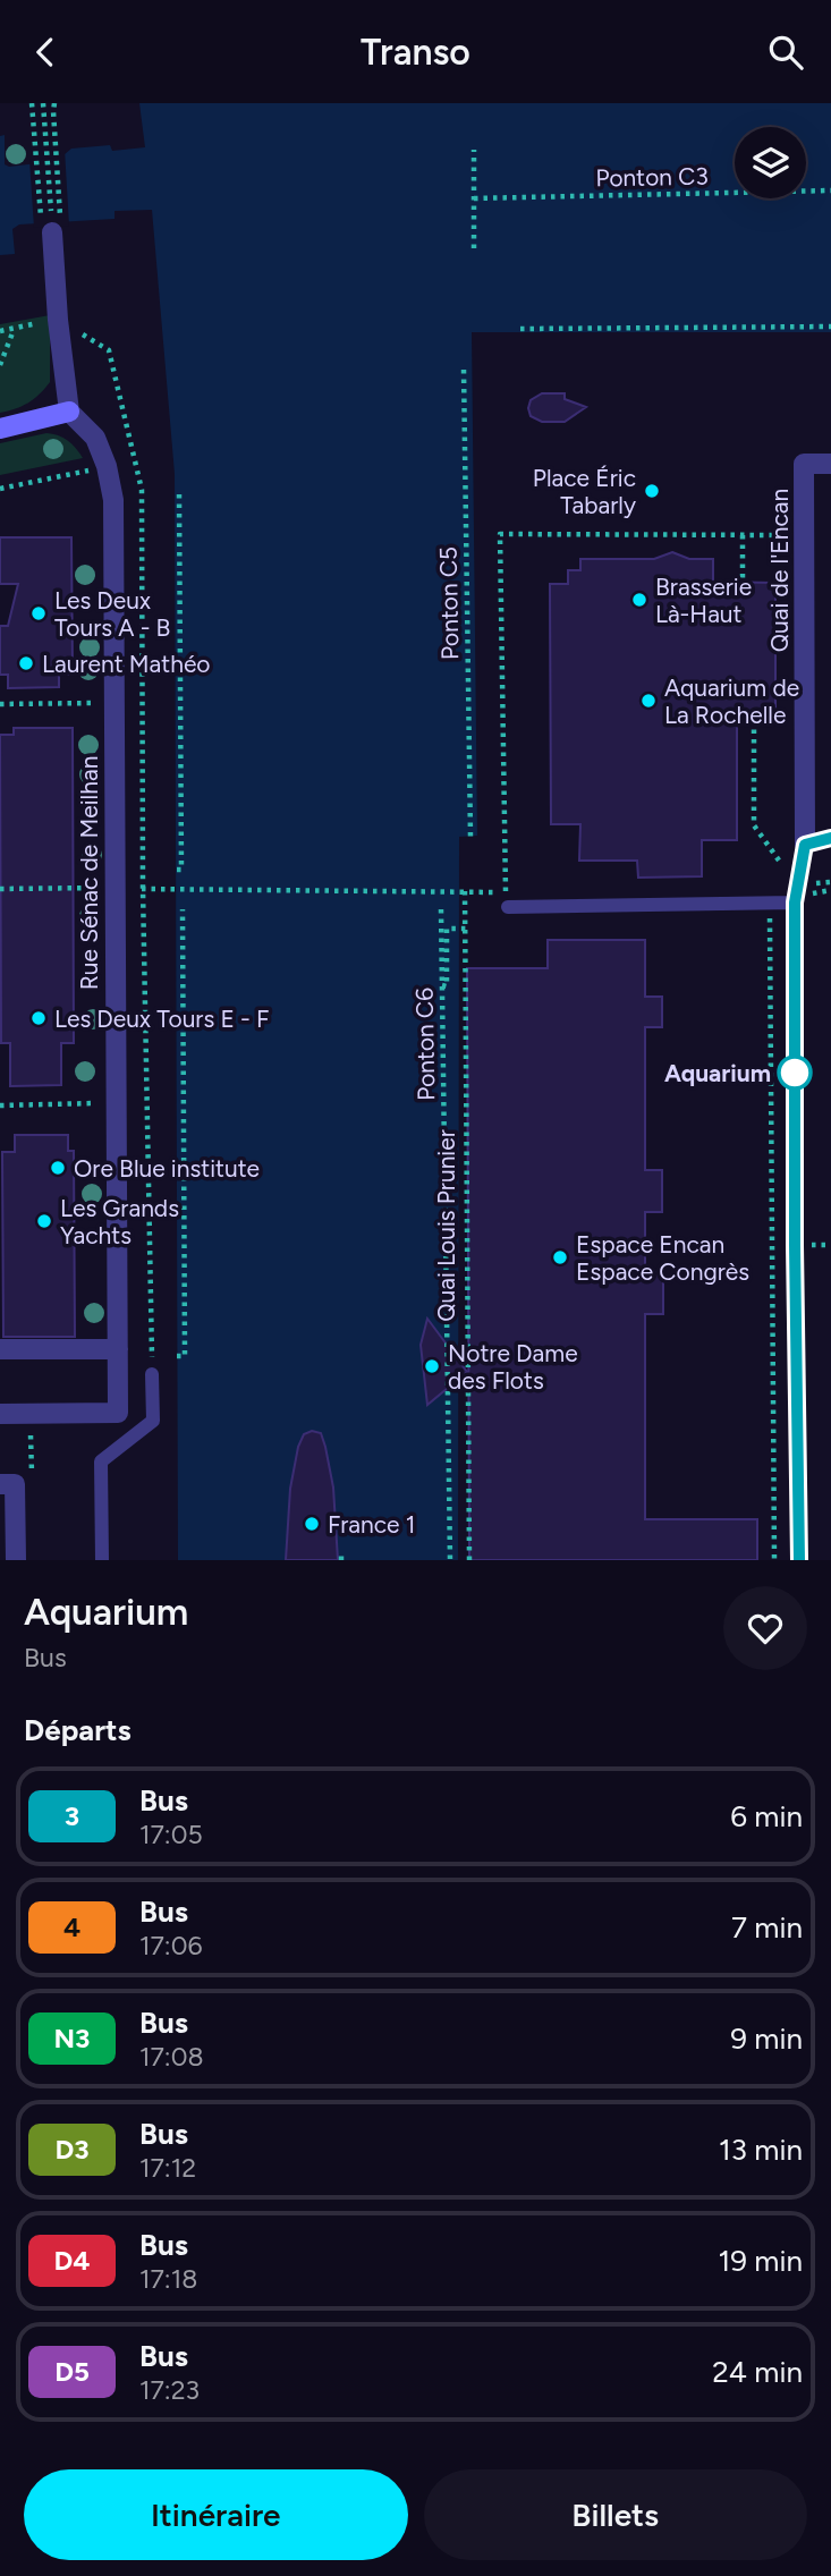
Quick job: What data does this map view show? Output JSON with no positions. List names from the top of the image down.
{
  "streets": {
    "street": ["Quai de l'Encan", "Rue Sénac de Meilhan"],
    "path": [
      "Ponton C3",
      "Ponton C5",
      "Ponton C6",
      "Quai Louis Prunier"
    ]
  },
  "places": [
    "Place Éric Tabarly",
    "Brasserie Là-Haut",
    "Les Deux Tours A - B",
    "Laurent Mathéo",
    "Aquarium de La Rochelle",
    "Les Deux Tours E - F",
    "Aquarium",
    "Ore Blue institute",
    "Les Grands Yachts",
    "Espace Encan Espace Congrès",
    "Notre Dame des Flots",
    "France 1"
  ],
  "lines": ["bus line 3"],
  "page": {
    "header": "Transo",
    "heading": [
      ["Aquarium", "Bus"],
      "Départs"
    ],
    "list": [
      {
        "mark": "3",
        "name": "Bus",
        "note": "17:05",
        "value": "6 min"
      },
      {
        "mark": "4",
        "name": "Bus",
        "note": "17:06",
        "value": "7 min"
      },
      {
        "mark": "N3",
        "name": "Bus",
        "note": "17:08",
        "value": "9 min"
      },
      {
        "mark": "D3",
        "name": "Bus",
        "note": "17:12",
        "value": "13 min"
      },
      {
        "mark": "D4",
        "name": "Bus",
        "note": "17:18",
        "value": "19 min"
      },
      {
        "mark": "D5",
        "name": "Bus",
        "note": "17:23",
        "value": "24 min"
      }
    ],
    "buttons": ["Itinéraire", "Billets"]
  }
}
